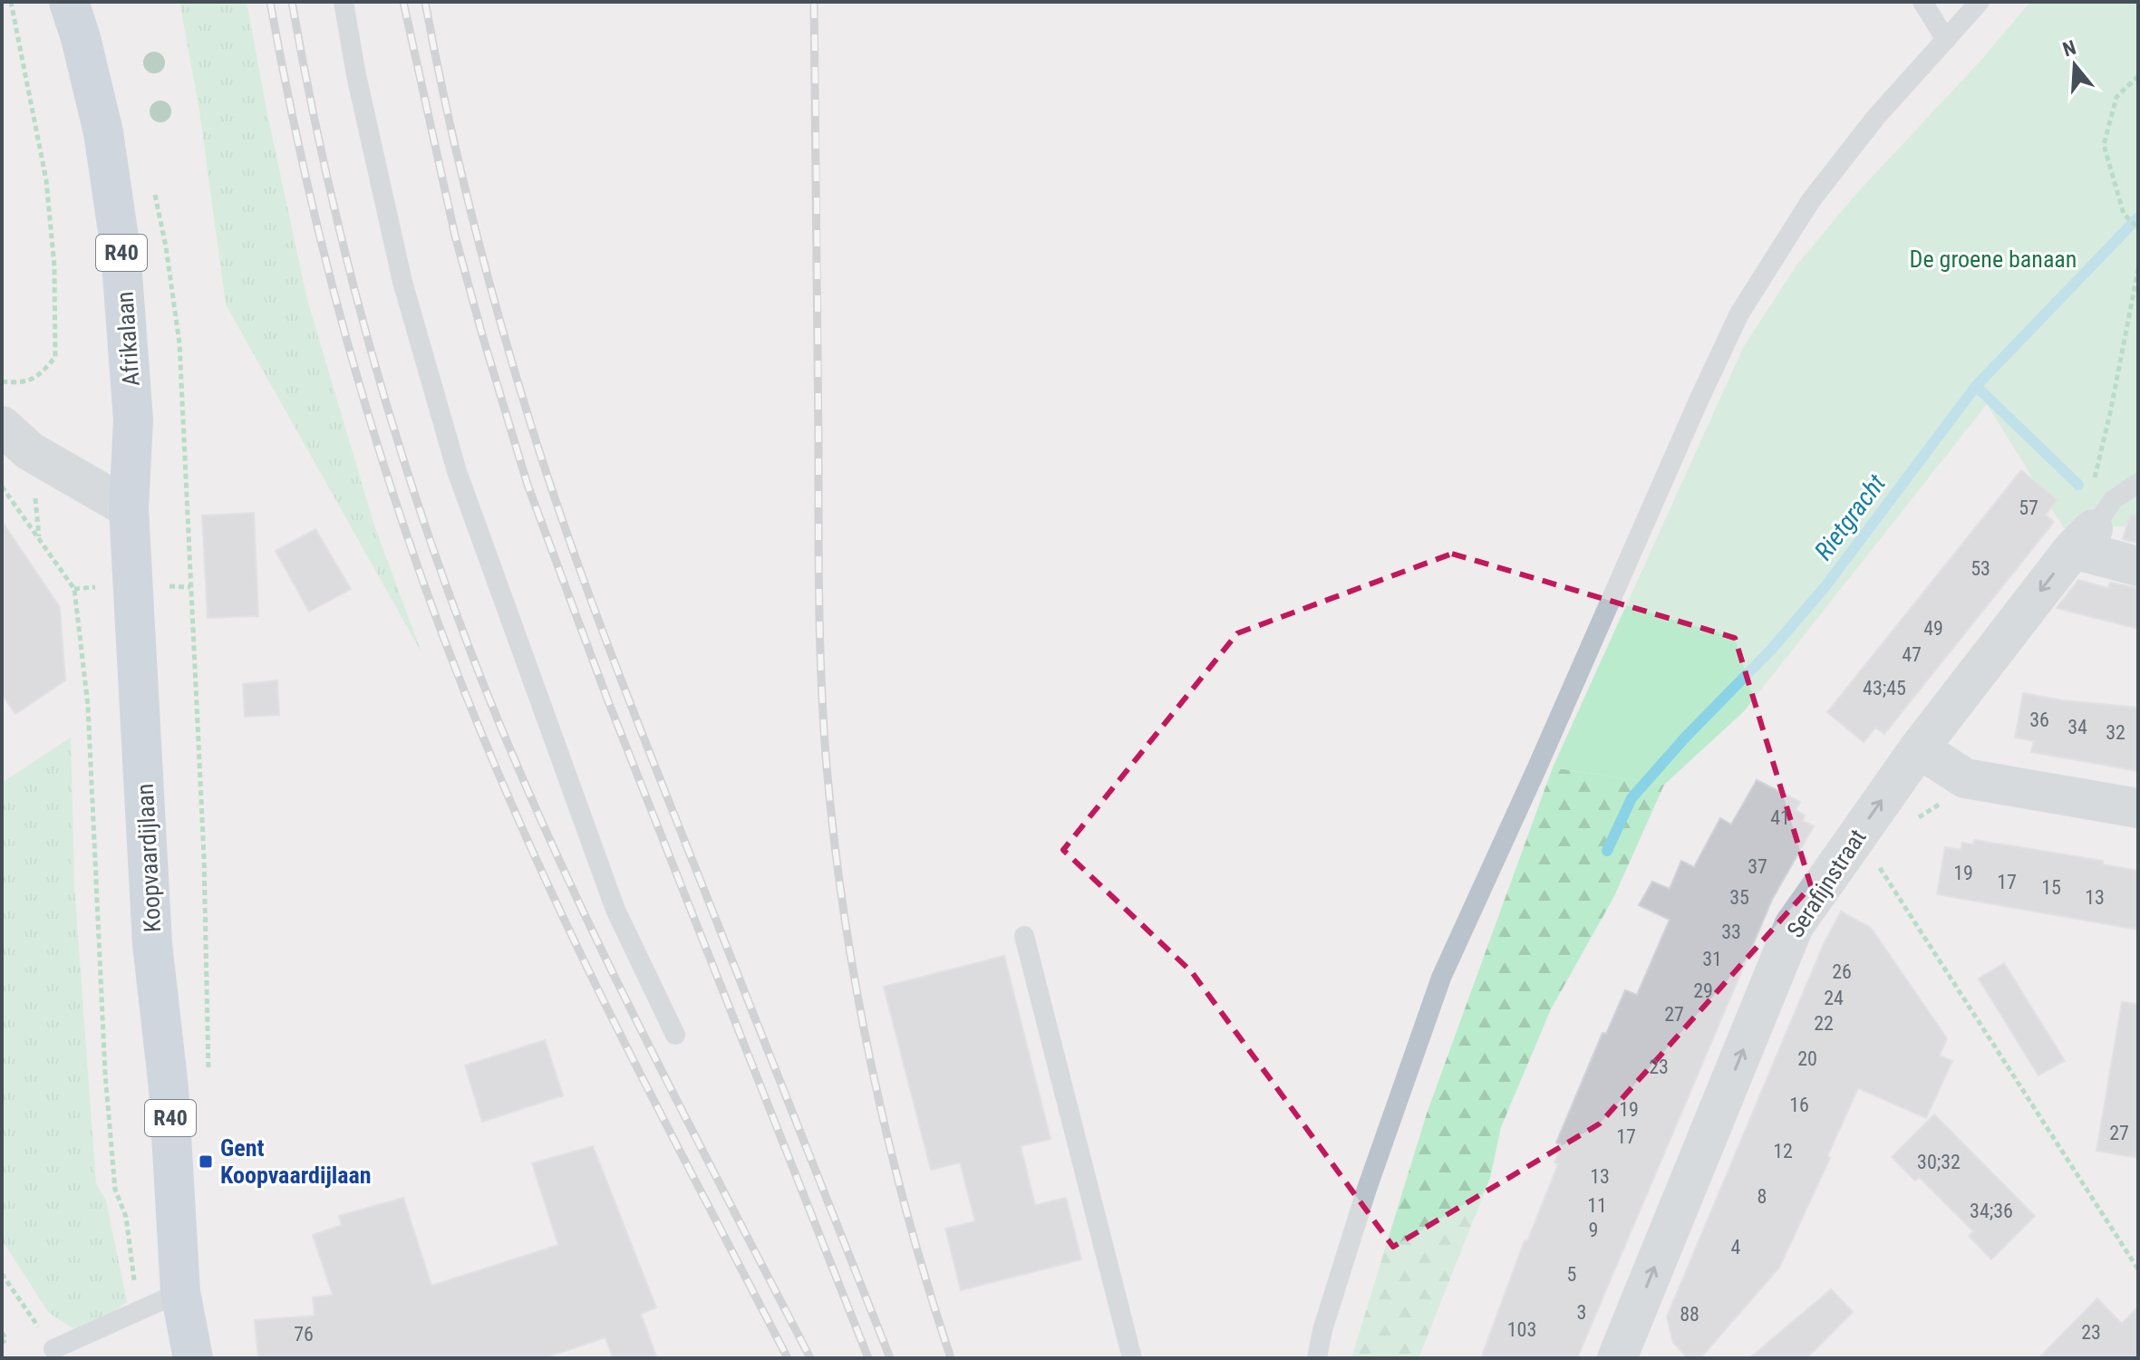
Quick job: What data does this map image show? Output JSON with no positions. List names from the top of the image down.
{
  "streets": {
    "main road": ["R40", "Afrikalaan", "Koopvaardijlaan"],
    "street": ["Serafijnstraat"]
  },
  "crossings": [
    ["Afrikalaan", "Koopvaardijlaan"]
  ],
  "water": ["Rietgracht"],
  "parks": ["De groene banaan"],
  "places": {
    "transit": ["Gent Koopvaardijlaan"]
  },
  "house_numbers": [
    "57",
    "53",
    "49",
    "47",
    "43;45",
    "36",
    "34",
    "32",
    "41",
    "37",
    "19",
    "17",
    "15",
    "35",
    "13",
    "33",
    "31",
    "26",
    "29",
    "24",
    "27",
    "22",
    "20",
    "23",
    "16",
    "19",
    "27",
    "17",
    "12",
    "30;32",
    "13",
    "8",
    "11",
    "34;36",
    "9",
    "4",
    "5",
    "3",
    "88",
    "103",
    "23",
    "76"
  ],
  "north": "top"
}
